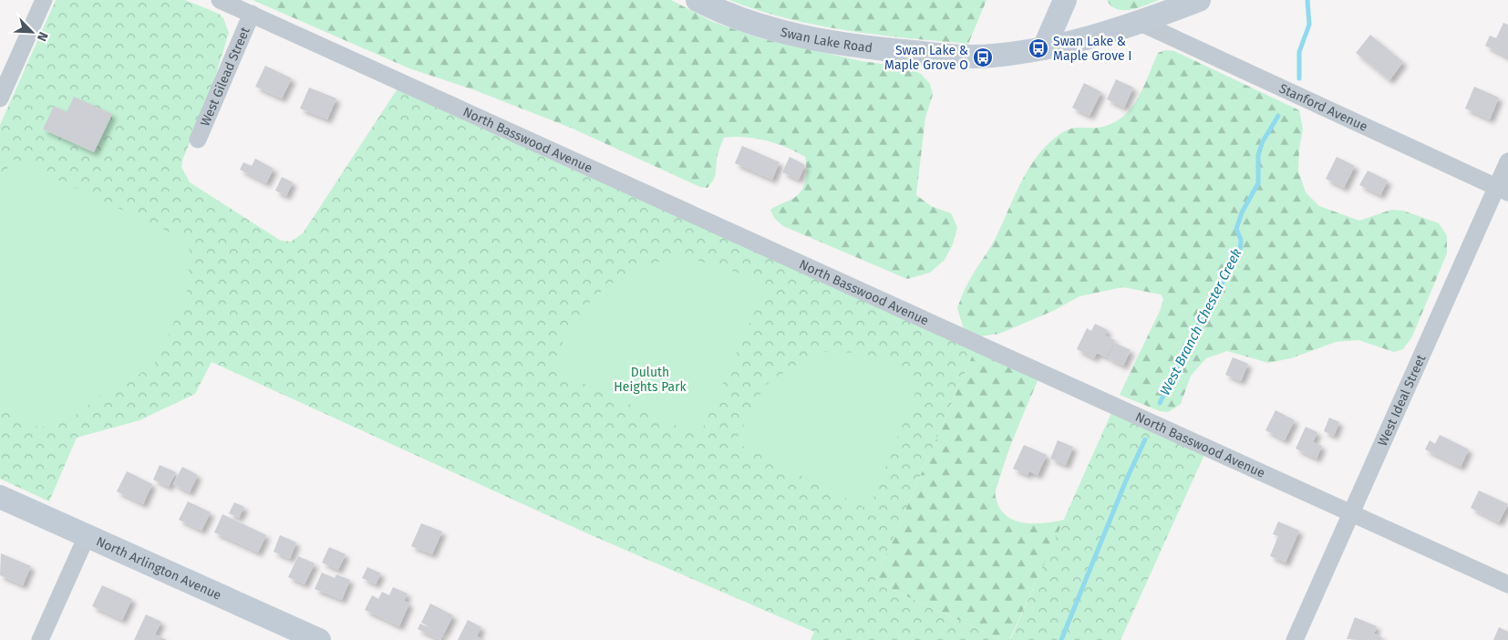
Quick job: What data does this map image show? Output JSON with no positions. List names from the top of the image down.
{
  "streets": {
    "street": [
      "Swan Lake Road",
      "West Gilead Street",
      "Stanford Avenue",
      "North Basswood Avenue",
      "West Ideal Street",
      "North Arlington Avenue"
    ]
  },
  "crossings": [
    ["Swan Lake Road", "Stanford Avenue"],
    ["West Gilead Street", "North Basswood Avenue"],
    ["Stanford Avenue", "West Ideal Street"],
    ["North Basswood Avenue", "West Ideal Street"]
  ],
  "water": ["West Branch Chester Creek"],
  "parks": ["Duluth Heights Park"],
  "places": {
    "bus stop": ["Swan Lake & Maple Grove I", "Swan Lake & Maple Grove O"]
  },
  "north": "bottom right"
}
